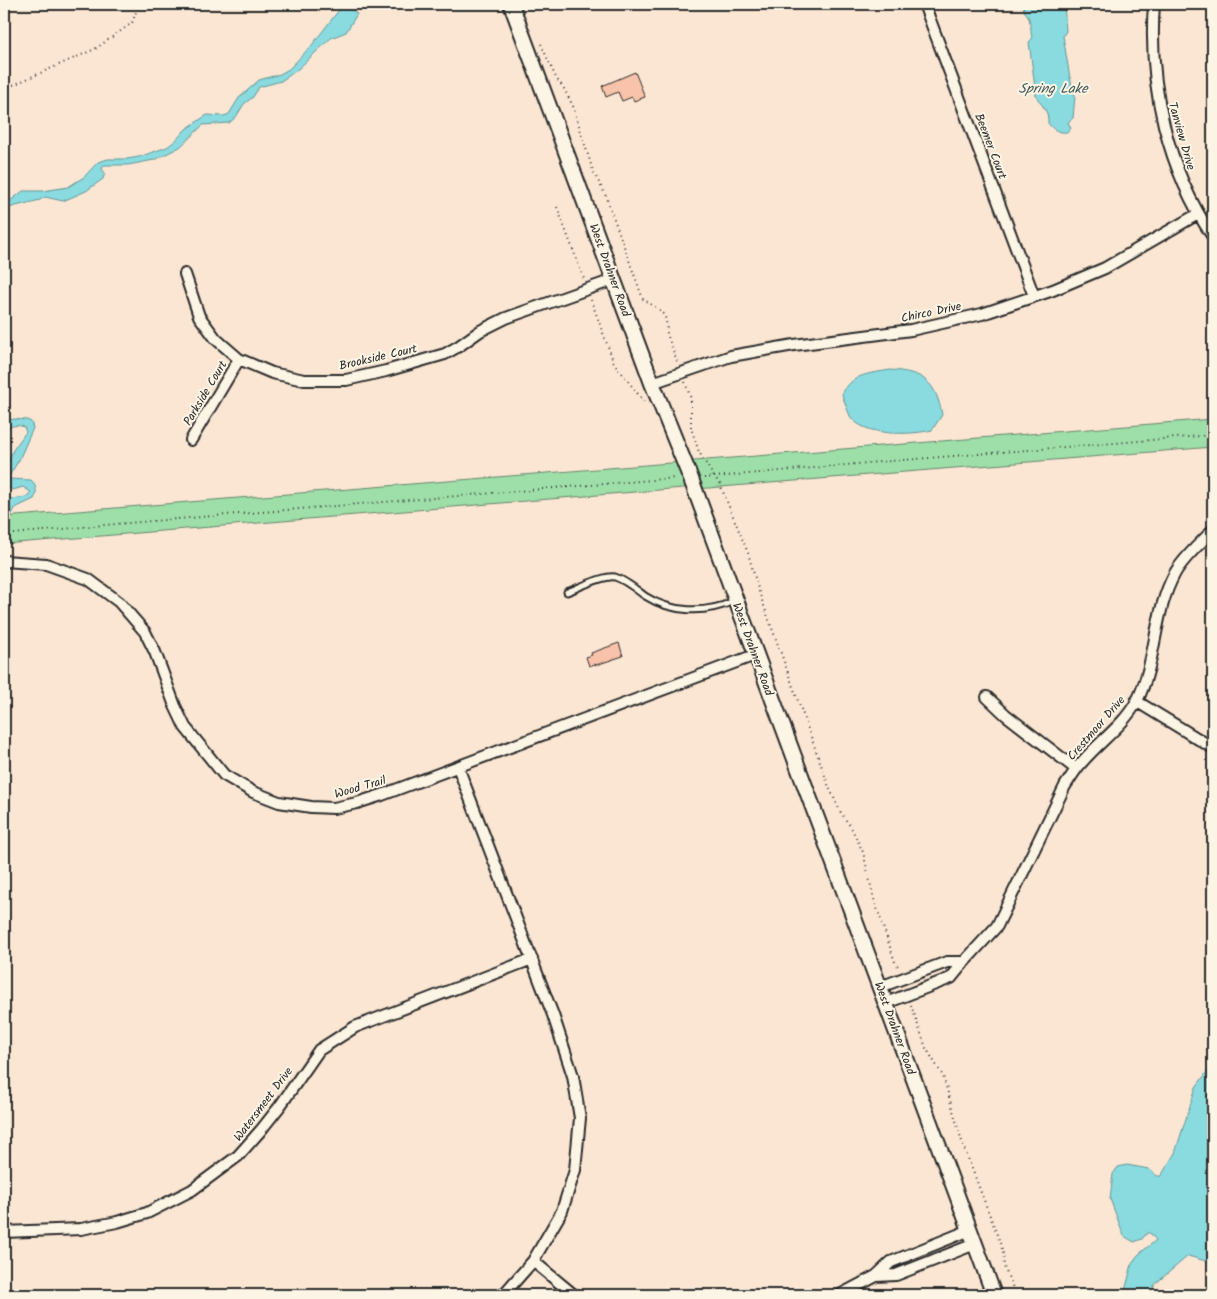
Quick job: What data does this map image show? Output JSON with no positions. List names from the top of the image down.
{
  "streets": {
    "street": [
      "Tanview Drive",
      "Beemer Court",
      "West Drahner Road",
      "Chirco Drive",
      "Brookside Court",
      "Parkside Court",
      "Crestmoor Drive",
      "Wood Trail",
      "Watersmeet Drive"
    ]
  },
  "crossings": [
    ["Tanview Drive", "Chirco Drive"],
    ["Beemer Court", "Chirco Drive"],
    ["West Drahner Road", "Chirco Drive"],
    ["West Drahner Road", "Brookside Court"],
    ["West Drahner Road", "Crestmoor Drive"],
    ["West Drahner Road", "Wood Trail"],
    ["Brookside Court", "Parkside Court"]
  ],
  "water": ["Spring Lake"]
}
